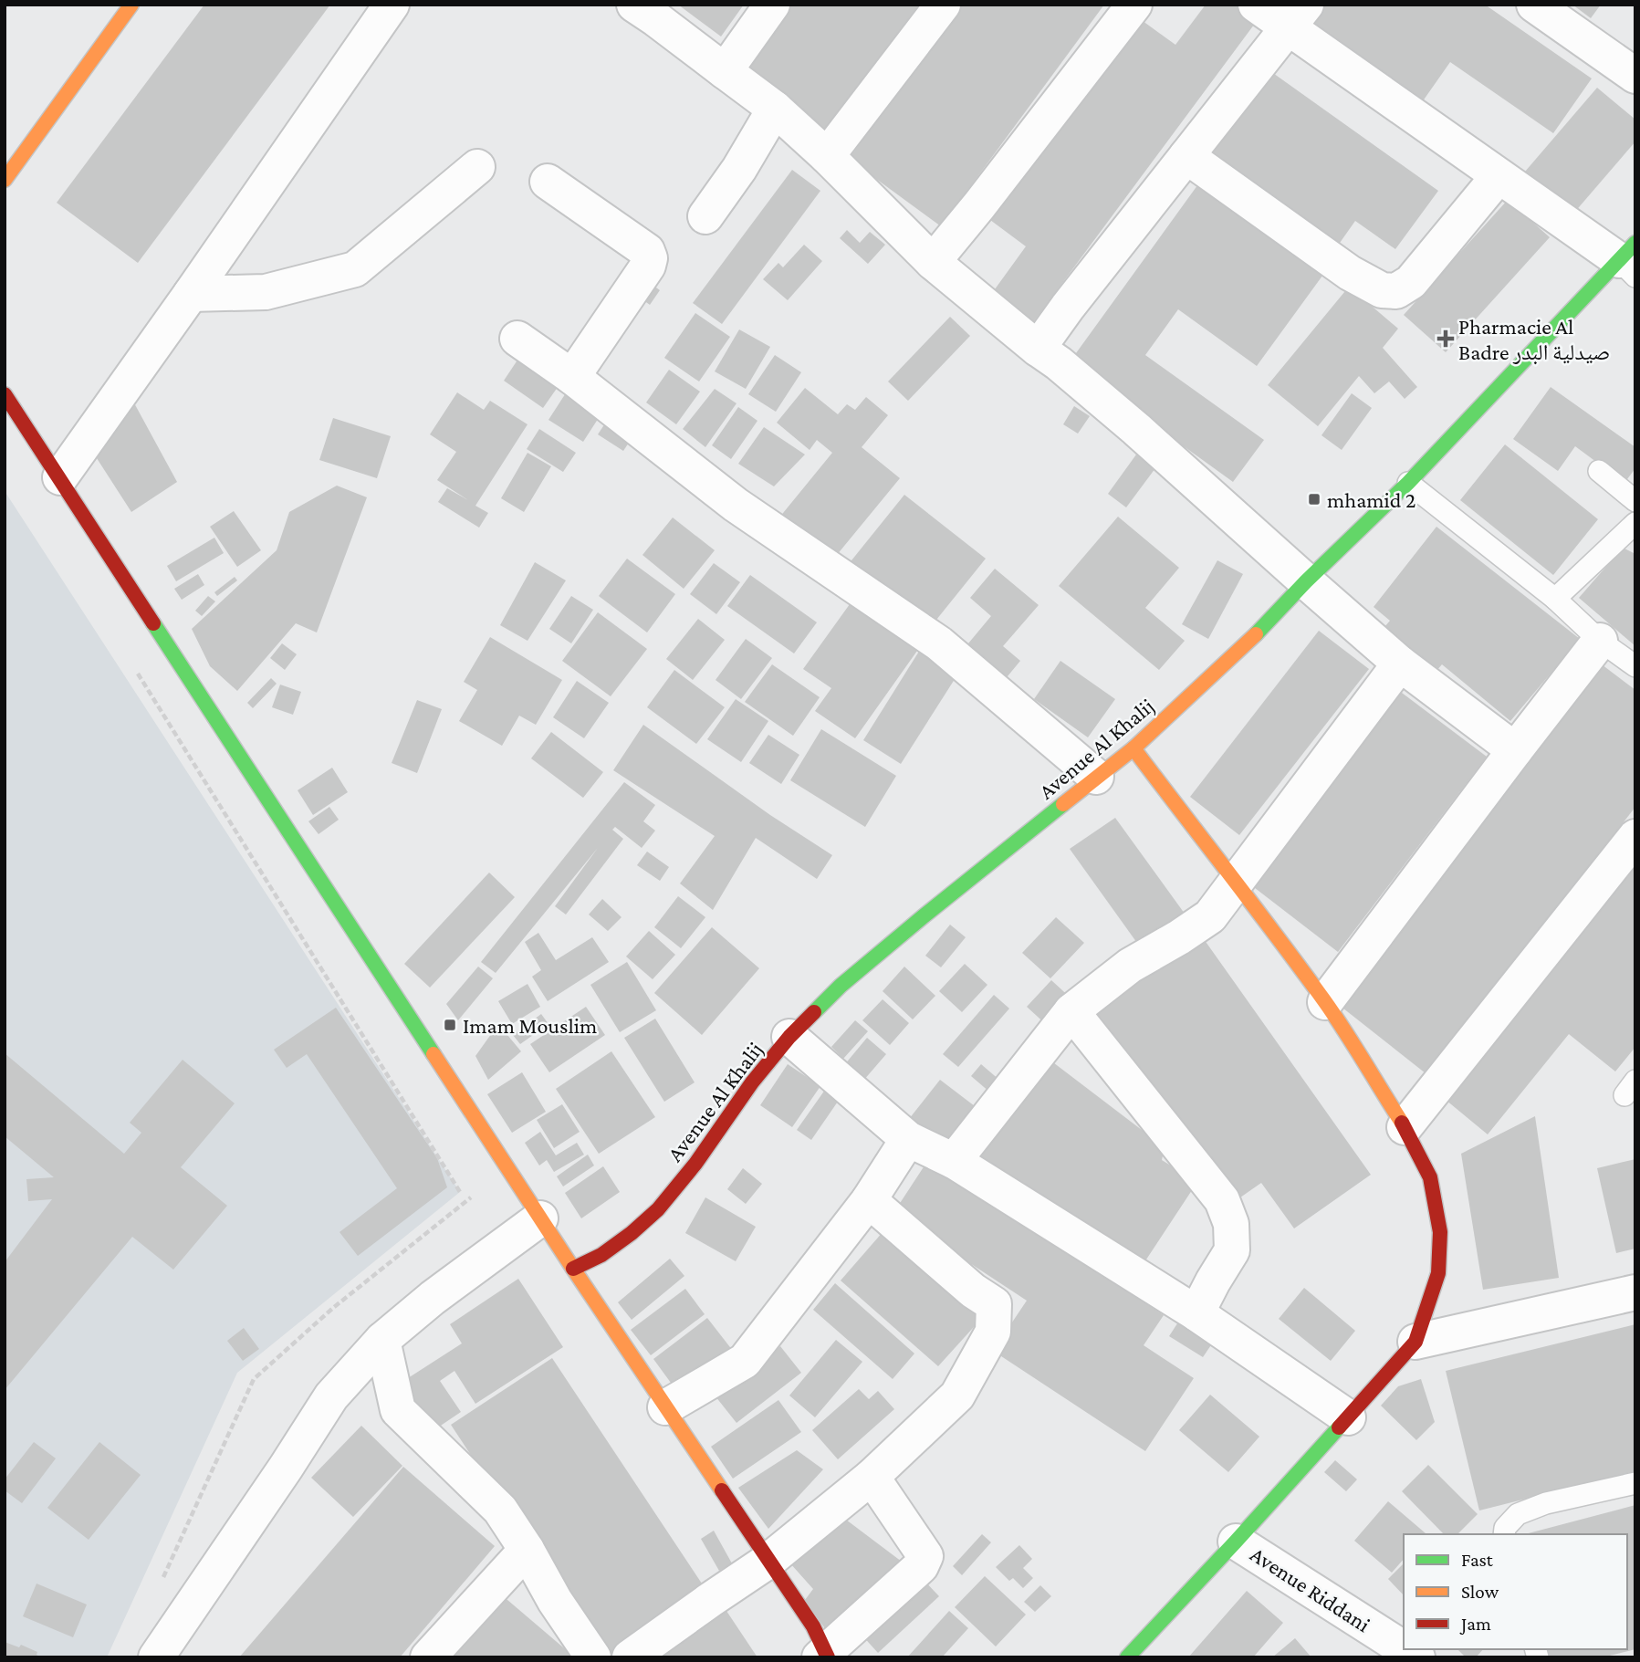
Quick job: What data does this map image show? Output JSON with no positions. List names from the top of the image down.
{
  "streets": {
    "street": ["Avenue Al Khalij", "Avenue Riddani"]
  },
  "places": {
    "health": ["Pharmacie Al Badre صيدلية البدر"],
    "transit": ["mhamid 2", "Imam Mouslim"]
  },
  "legend": ["Fast", "Slow", "Jam"]
}
